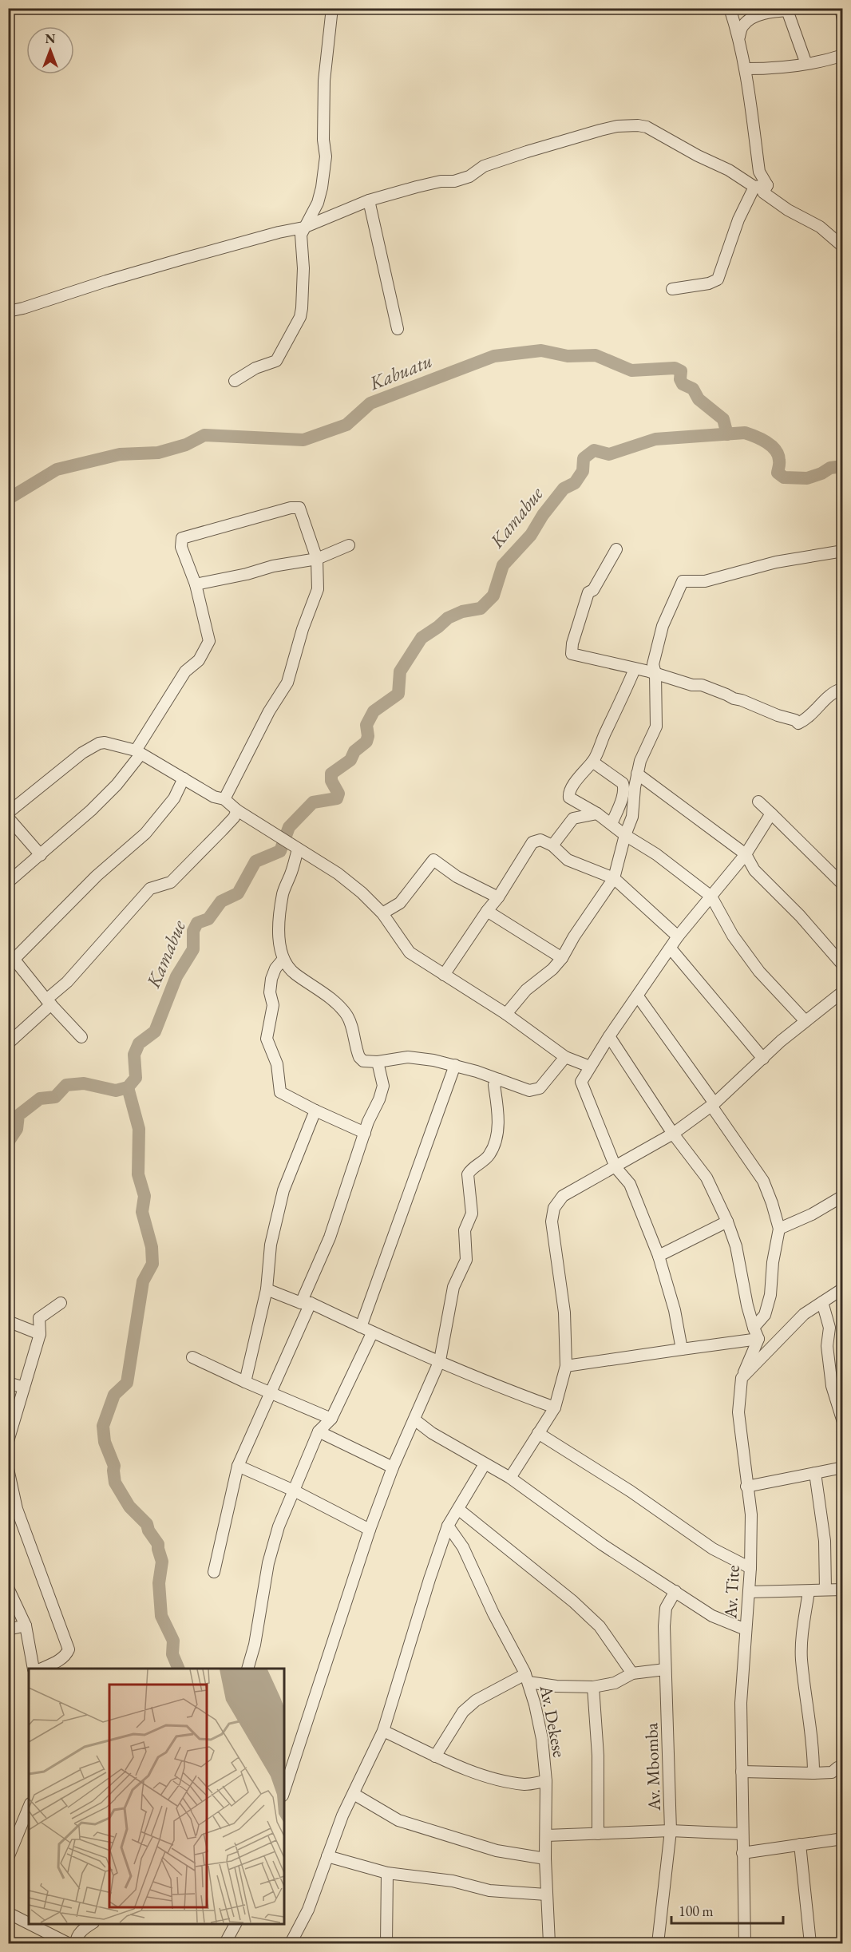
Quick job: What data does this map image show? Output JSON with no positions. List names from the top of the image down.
{
  "streets": {
    "street": ["Av. Tite", "Av. Dekese", "Av. Mbomba"]
  },
  "water": ["Kabuatu", "Kamabue"],
  "scale_bar": "100 m",
  "north": "top"
}
